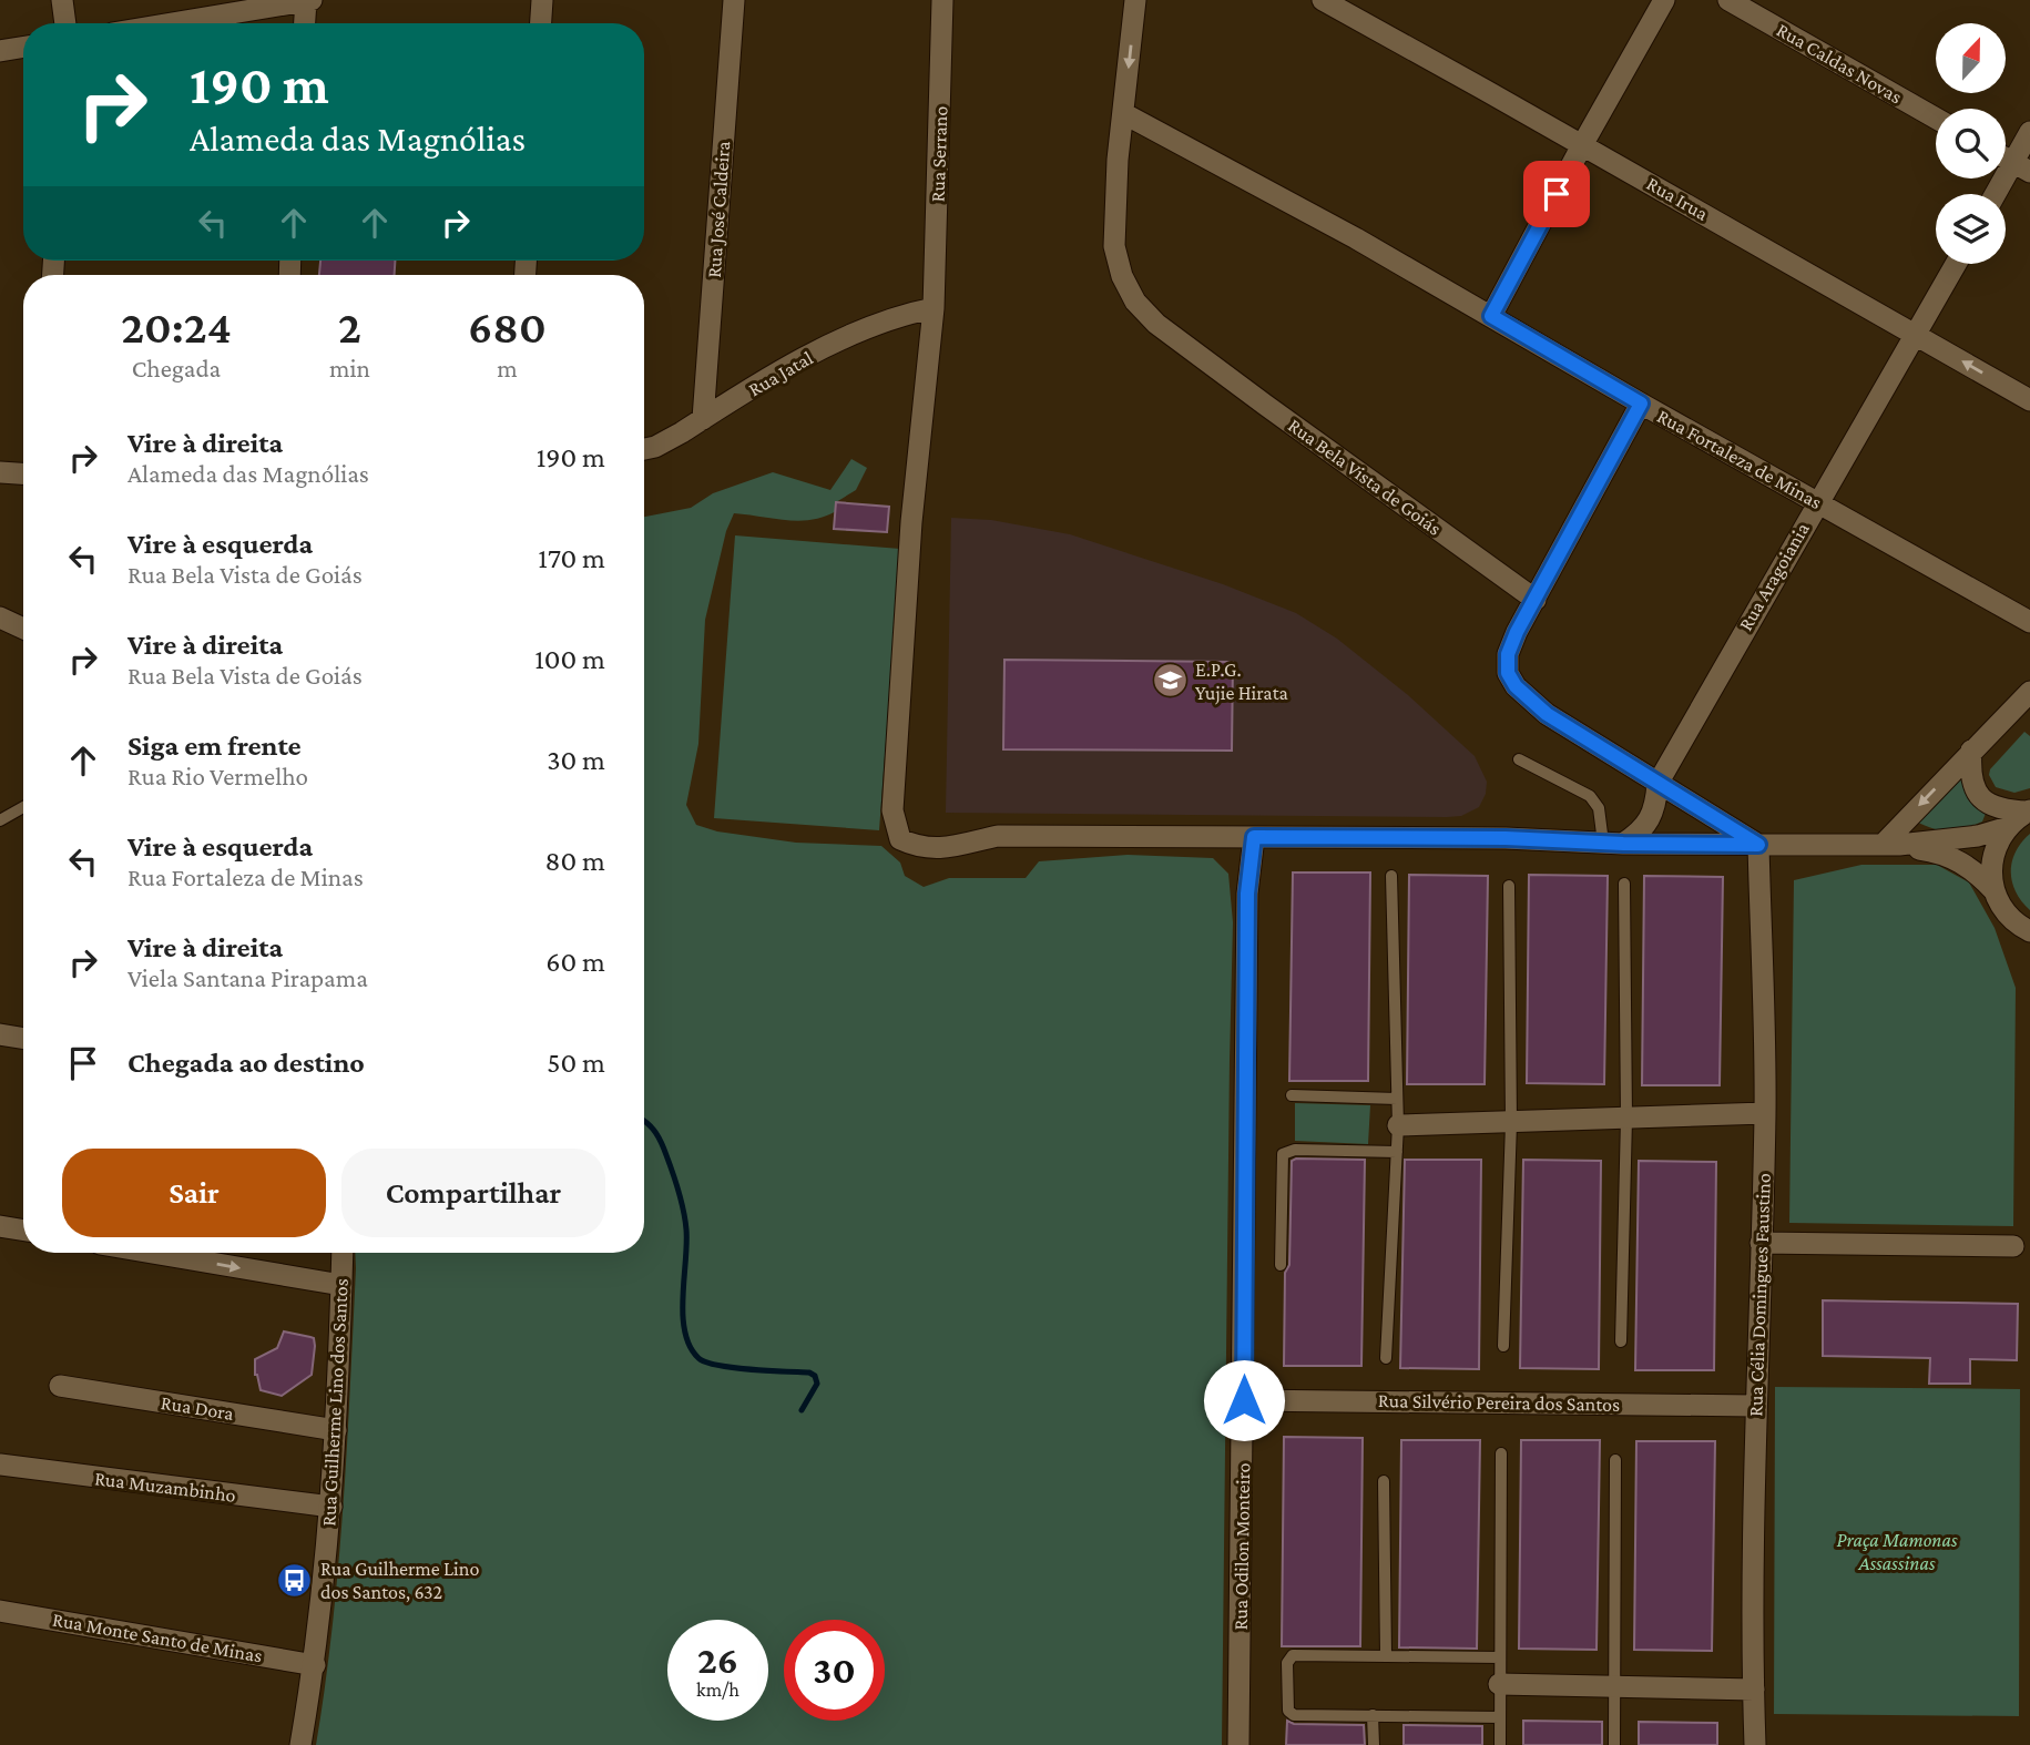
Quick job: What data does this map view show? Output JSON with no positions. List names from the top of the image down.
{
  "streets": {
    "street": [
      "Rua Caldas Novas",
      "Rua Serrano",
      "Rua Irua",
      "Rua José Caldeira",
      "Rua Jatal",
      "Rua Fortaleza de Minas",
      "Rua Bela Vista de Goiás",
      "Rua Aragoiania",
      "Rua Célia Domingues Faustino",
      "Rua Guilherme Lino dos Santos",
      "Rua Silvério Pereira dos Santos",
      "Rua Dora",
      "Rua Muzambinho",
      "Rua Odilon Monteiro",
      "Rua Monte Santo de Minas"
    ]
  },
  "crossings": [
    ["Rua Serrano", "Rua Jatal"],
    ["Rua Serrano", "Rua Odilon Monteiro"],
    ["Rua Irua", "Rua Aragoiania"],
    ["Rua José Caldeira", "Rua Jatal"],
    ["Rua Fortaleza de Minas", "Rua Bela Vista de Goiás"],
    ["Rua Fortaleza de Minas", "Rua Aragoiania"],
    ["Rua Célia Domingues Faustino", "Rua Silvério Pereira dos Santos"],
    ["Rua Guilherme Lino dos Santos", "Rua Dora"],
    ["Rua Guilherme Lino dos Santos", "Rua Muzambinho"],
    ["Rua Guilherme Lino dos Santos", "Rua Monte Santo de Minas"],
    ["Rua Silvério Pereira dos Santos", "Rua Odilon Monteiro"]
  ],
  "parks": ["Praça Mamonas Assassinas"],
  "places": {
    "school or university": ["E.P.G. Yujie Hirata"],
    "bus stop": ["Rua Guilherme Lino dos Santos, 632"]
  },
  "north": "top",
  "page": {
    "turn": ["190 m", "Alameda das Magnólias"],
    "eta": [
      "20:24",
      "Chegada",
      "2",
      "min",
      "680",
      "m"
    ],
    "list": [
      {
        "name": "Vire à direita",
        "note": "Alameda das Magnólias",
        "value": "190 m"
      },
      {
        "name": "Vire à esquerda",
        "note": "Rua Bela Vista de Goiás",
        "value": "170 m"
      },
      {
        "name": "Vire à direita",
        "note": "Rua Bela Vista de Goiás",
        "value": "100 m"
      },
      {
        "name": "Siga em frente",
        "note": "Rua Rio Vermelho",
        "value": "30 m"
      },
      {
        "name": "Vire à esquerda",
        "note": "Rua Fortaleza de Minas",
        "value": "80 m"
      },
      {
        "name": "Vire à direita",
        "note": "Viela Santana Pirapama",
        "value": "60 m"
      },
      {
        "name": "Chegada ao destino",
        "value": "50 m"
      }
    ],
    "buttons": ["Sair", "Compartilhar"],
    "speed": "26 km/h",
    "limit": "30"
  }
}
